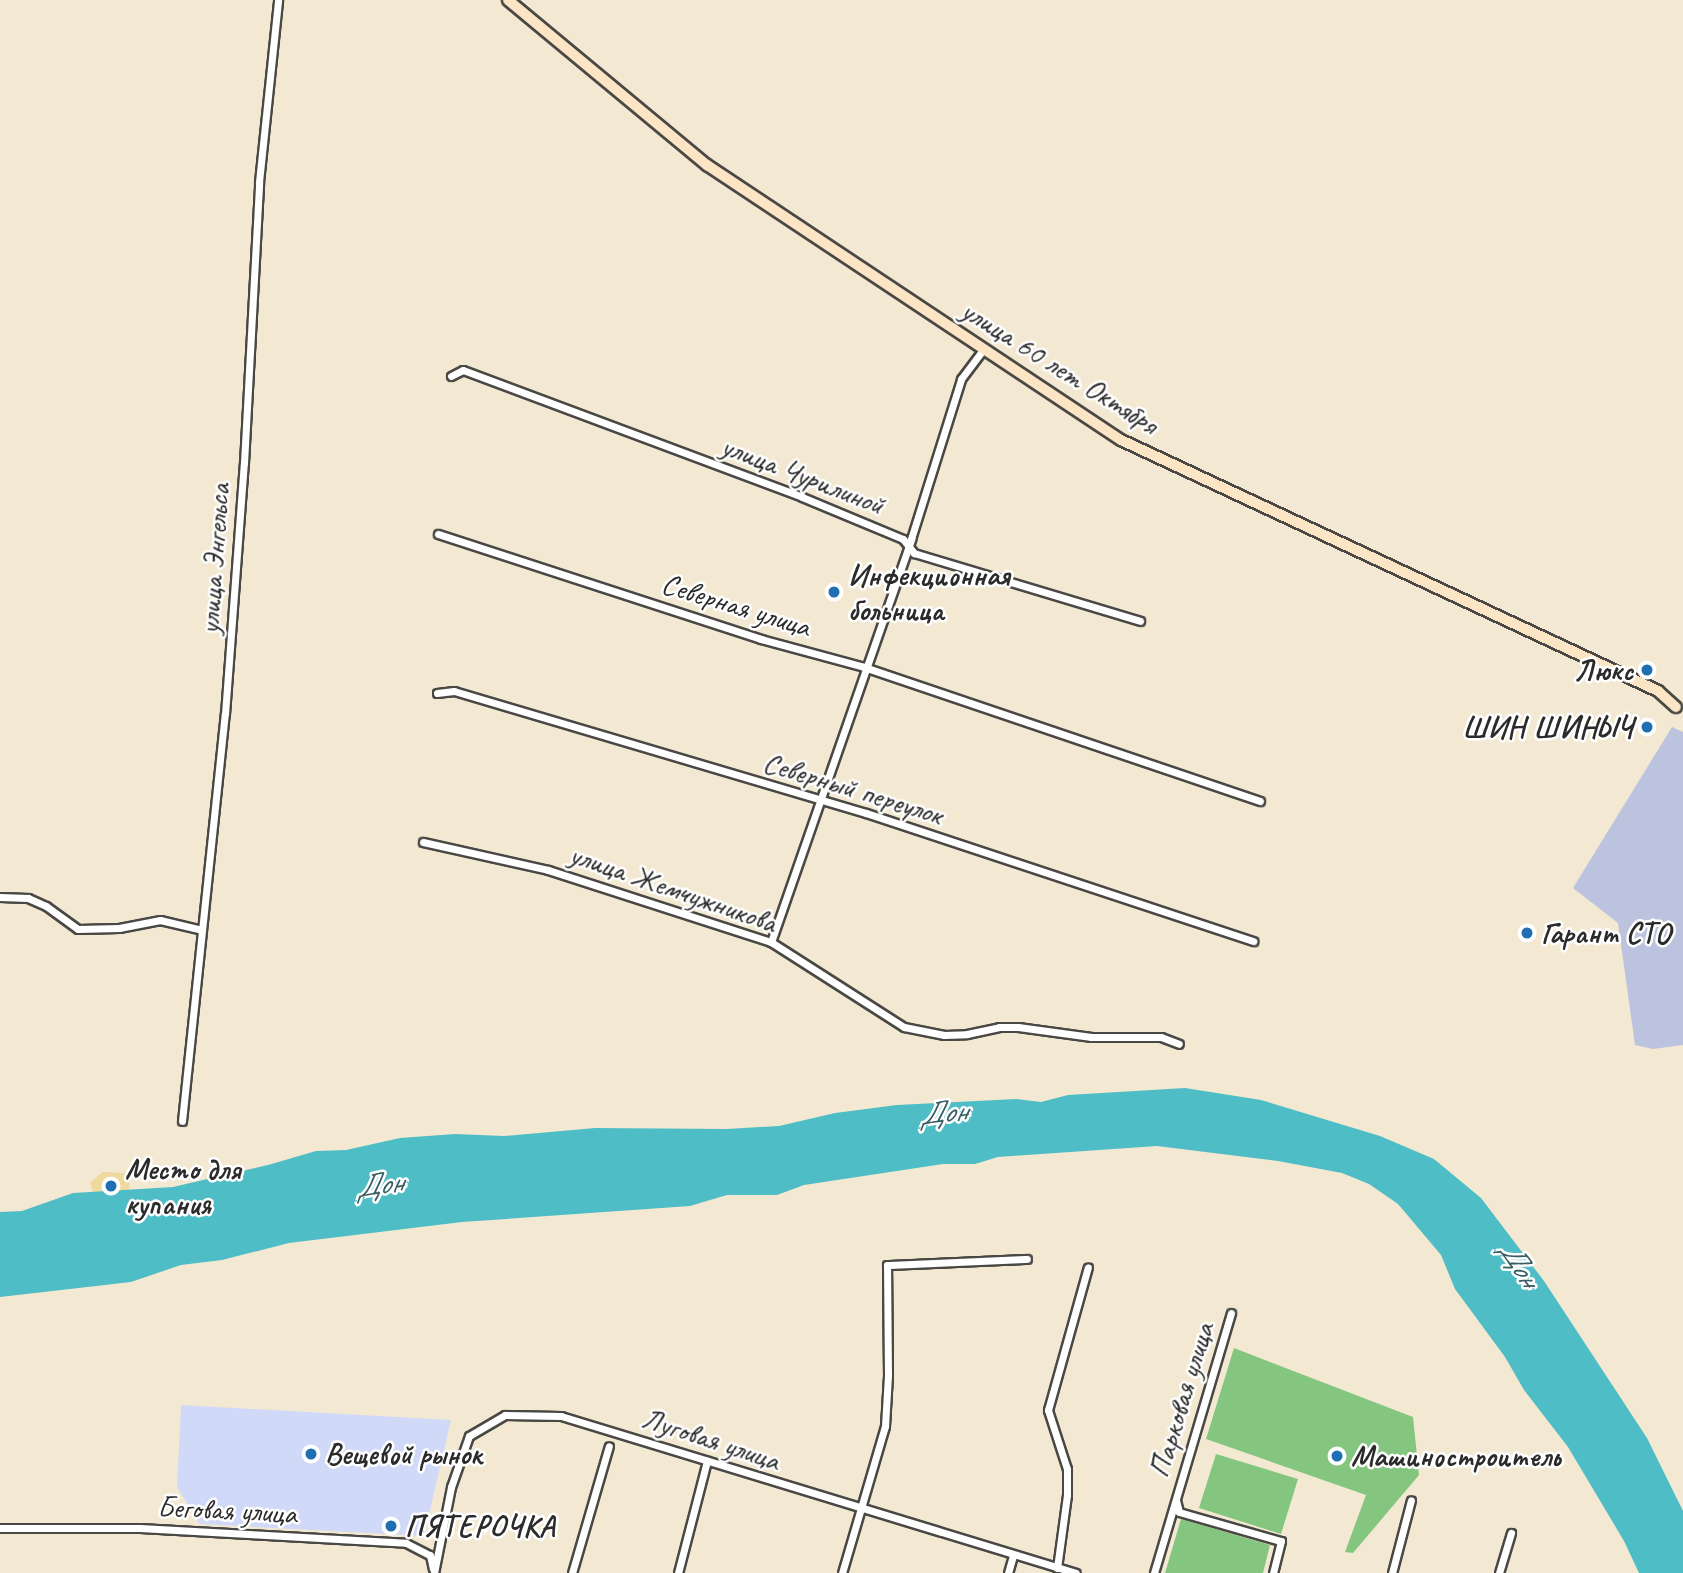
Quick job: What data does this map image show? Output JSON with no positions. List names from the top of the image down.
{
  "streets": {
    "street": [
      "улица 60 лет Октября",
      "улица Чурилиной",
      "улица Энгельса",
      "Северная улица",
      "Северный переулок",
      "улица Жемчужникова",
      "Парковая улица",
      "Луговая улица",
      "Беговая улица"
    ]
  },
  "crossings": [
    ["Луговая улица", "Беговая улица"]
  ],
  "water": ["Дон"],
  "places": [
    "Инфекционная больница",
    "Люкс",
    "ШИН ШИНЫЧ",
    "Гарант СТО",
    "Место для купания",
    "Вещевой рынок",
    "Машиностроитель",
    "ПЯТЕРОЧКА"
  ]
}
